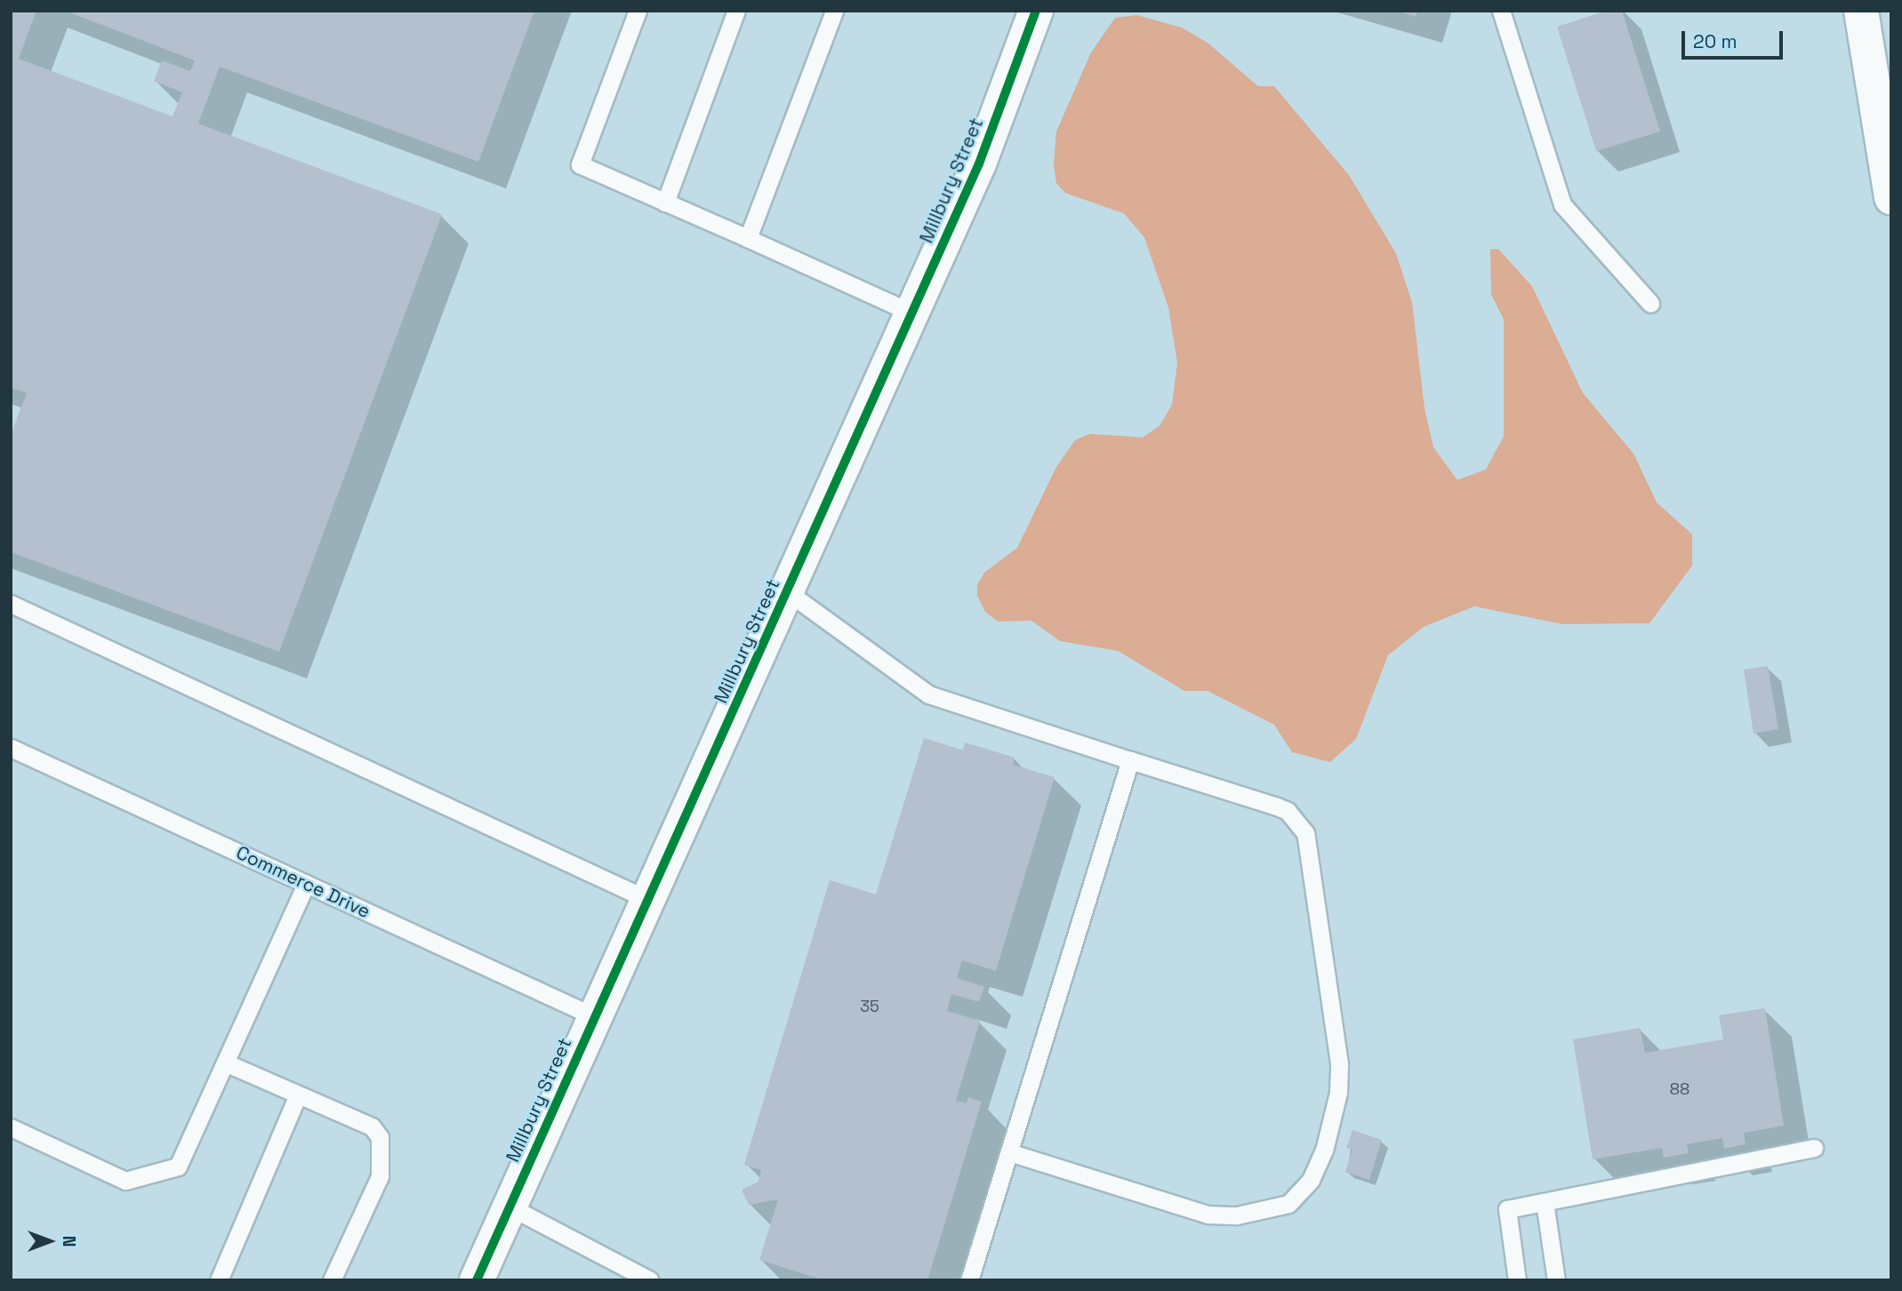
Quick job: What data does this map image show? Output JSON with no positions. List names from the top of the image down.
{
  "streets": {
    "main road": ["Millbury Street"],
    "lane": ["Commerce Drive"]
  },
  "crossings": [
    ["Millbury Street", "Commerce Drive"]
  ],
  "house_numbers": ["35", "88"],
  "scale_bar": "20 m",
  "north": "right"
}
